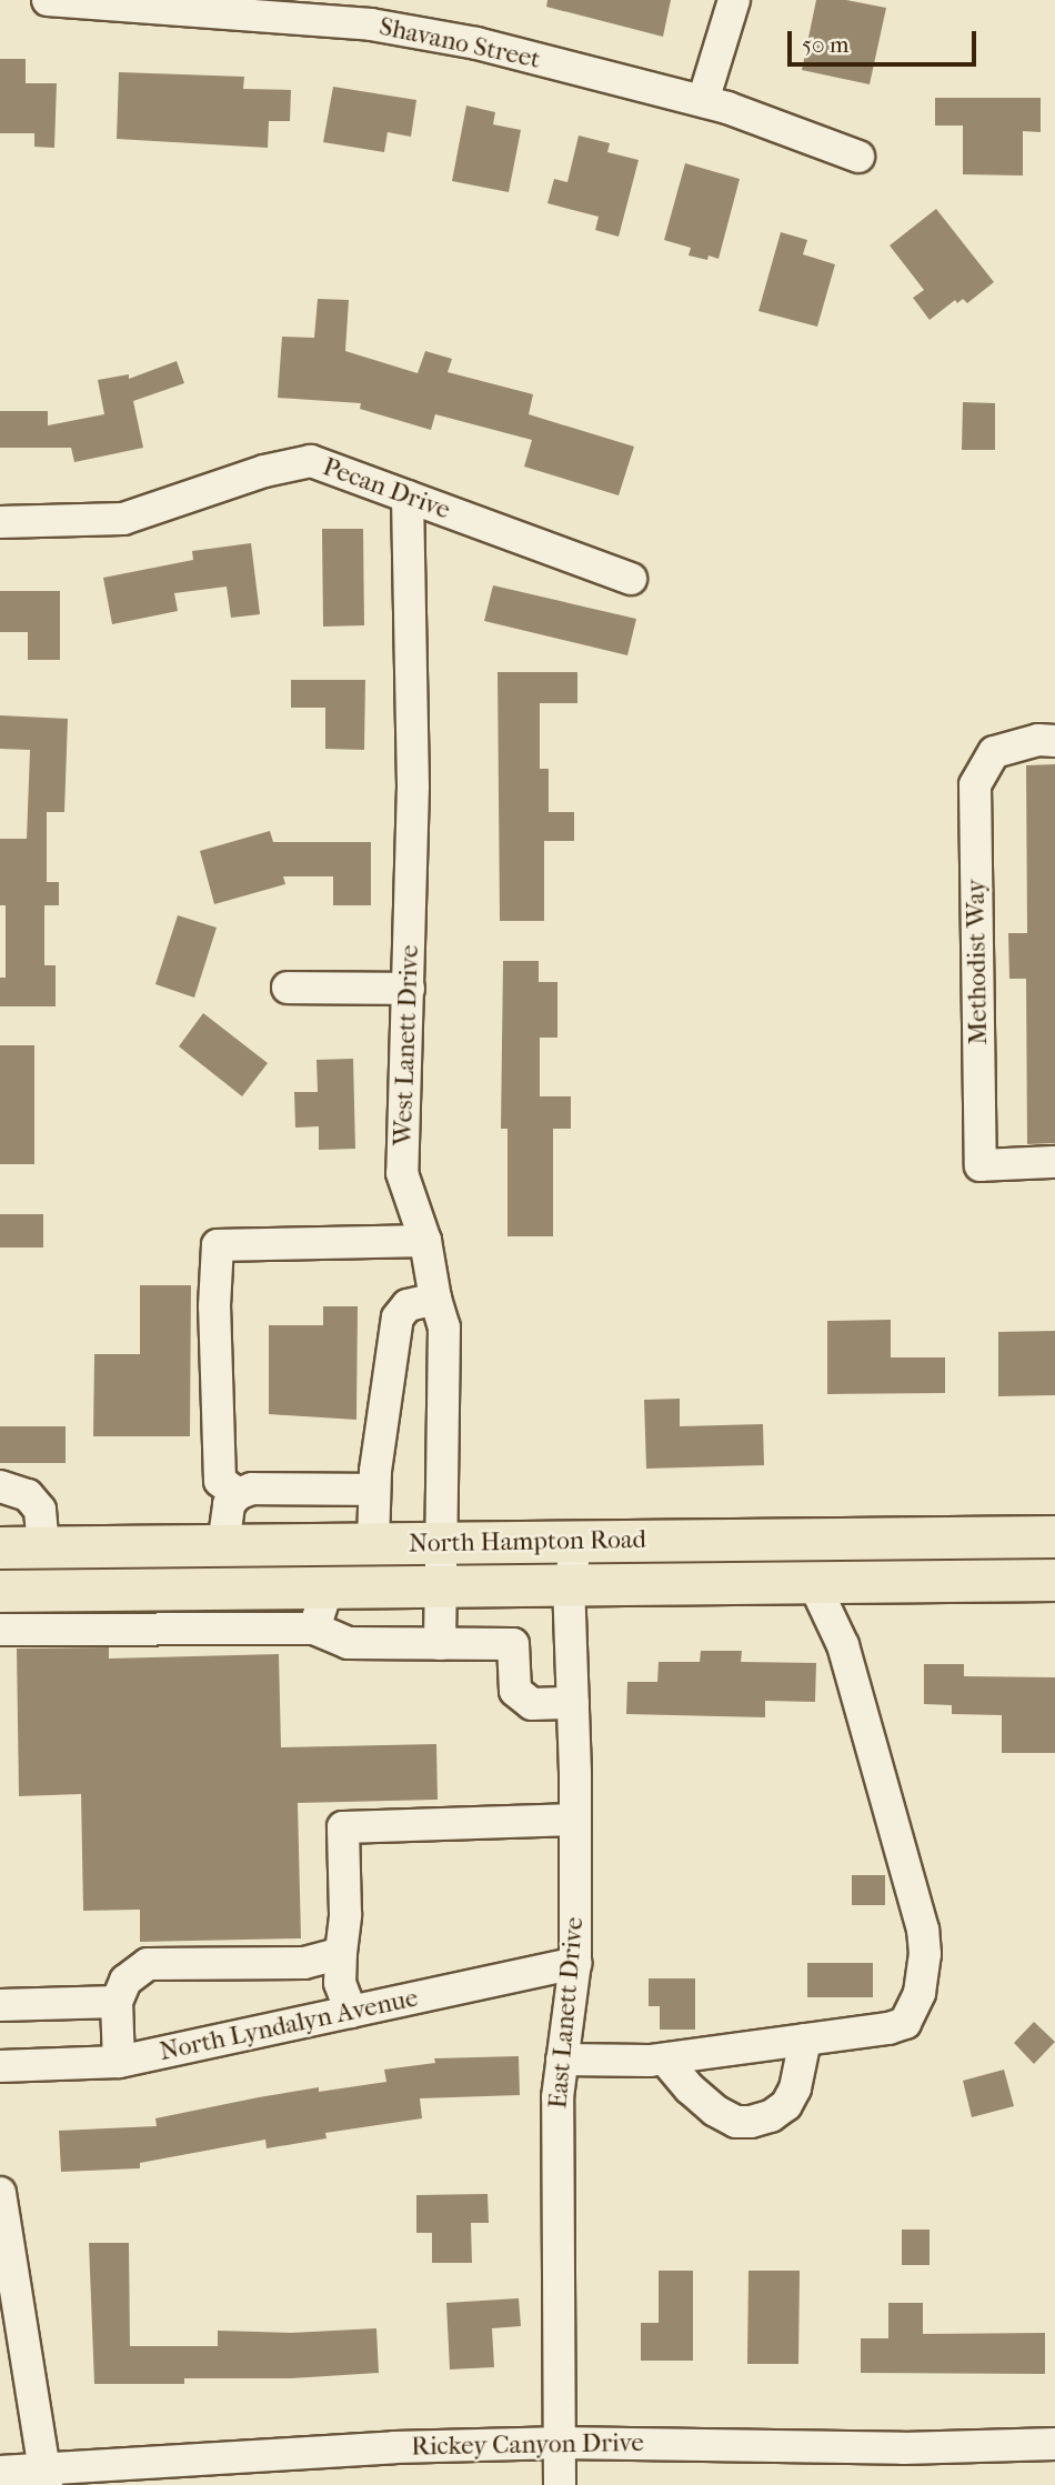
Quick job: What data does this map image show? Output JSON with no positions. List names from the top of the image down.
{
  "streets": {
    "main road": ["North Hampton Road"],
    "street": [
      "Shavano Street",
      "Pecan Drive",
      "Methodist Way",
      "West Lanett Drive",
      "East Lanett Drive",
      "North Lyndalyn Avenue",
      "Rickey Canyon Drive"
    ]
  },
  "crossings": [
    ["Pecan Drive", "West Lanett Drive"],
    ["West Lanett Drive", "North Hampton Road"],
    ["North Hampton Road", "East Lanett Drive"],
    ["East Lanett Drive", "North Lyndalyn Avenue"],
    ["East Lanett Drive", "Rickey Canyon Drive"]
  ],
  "scale_bar": "50 m"
}
